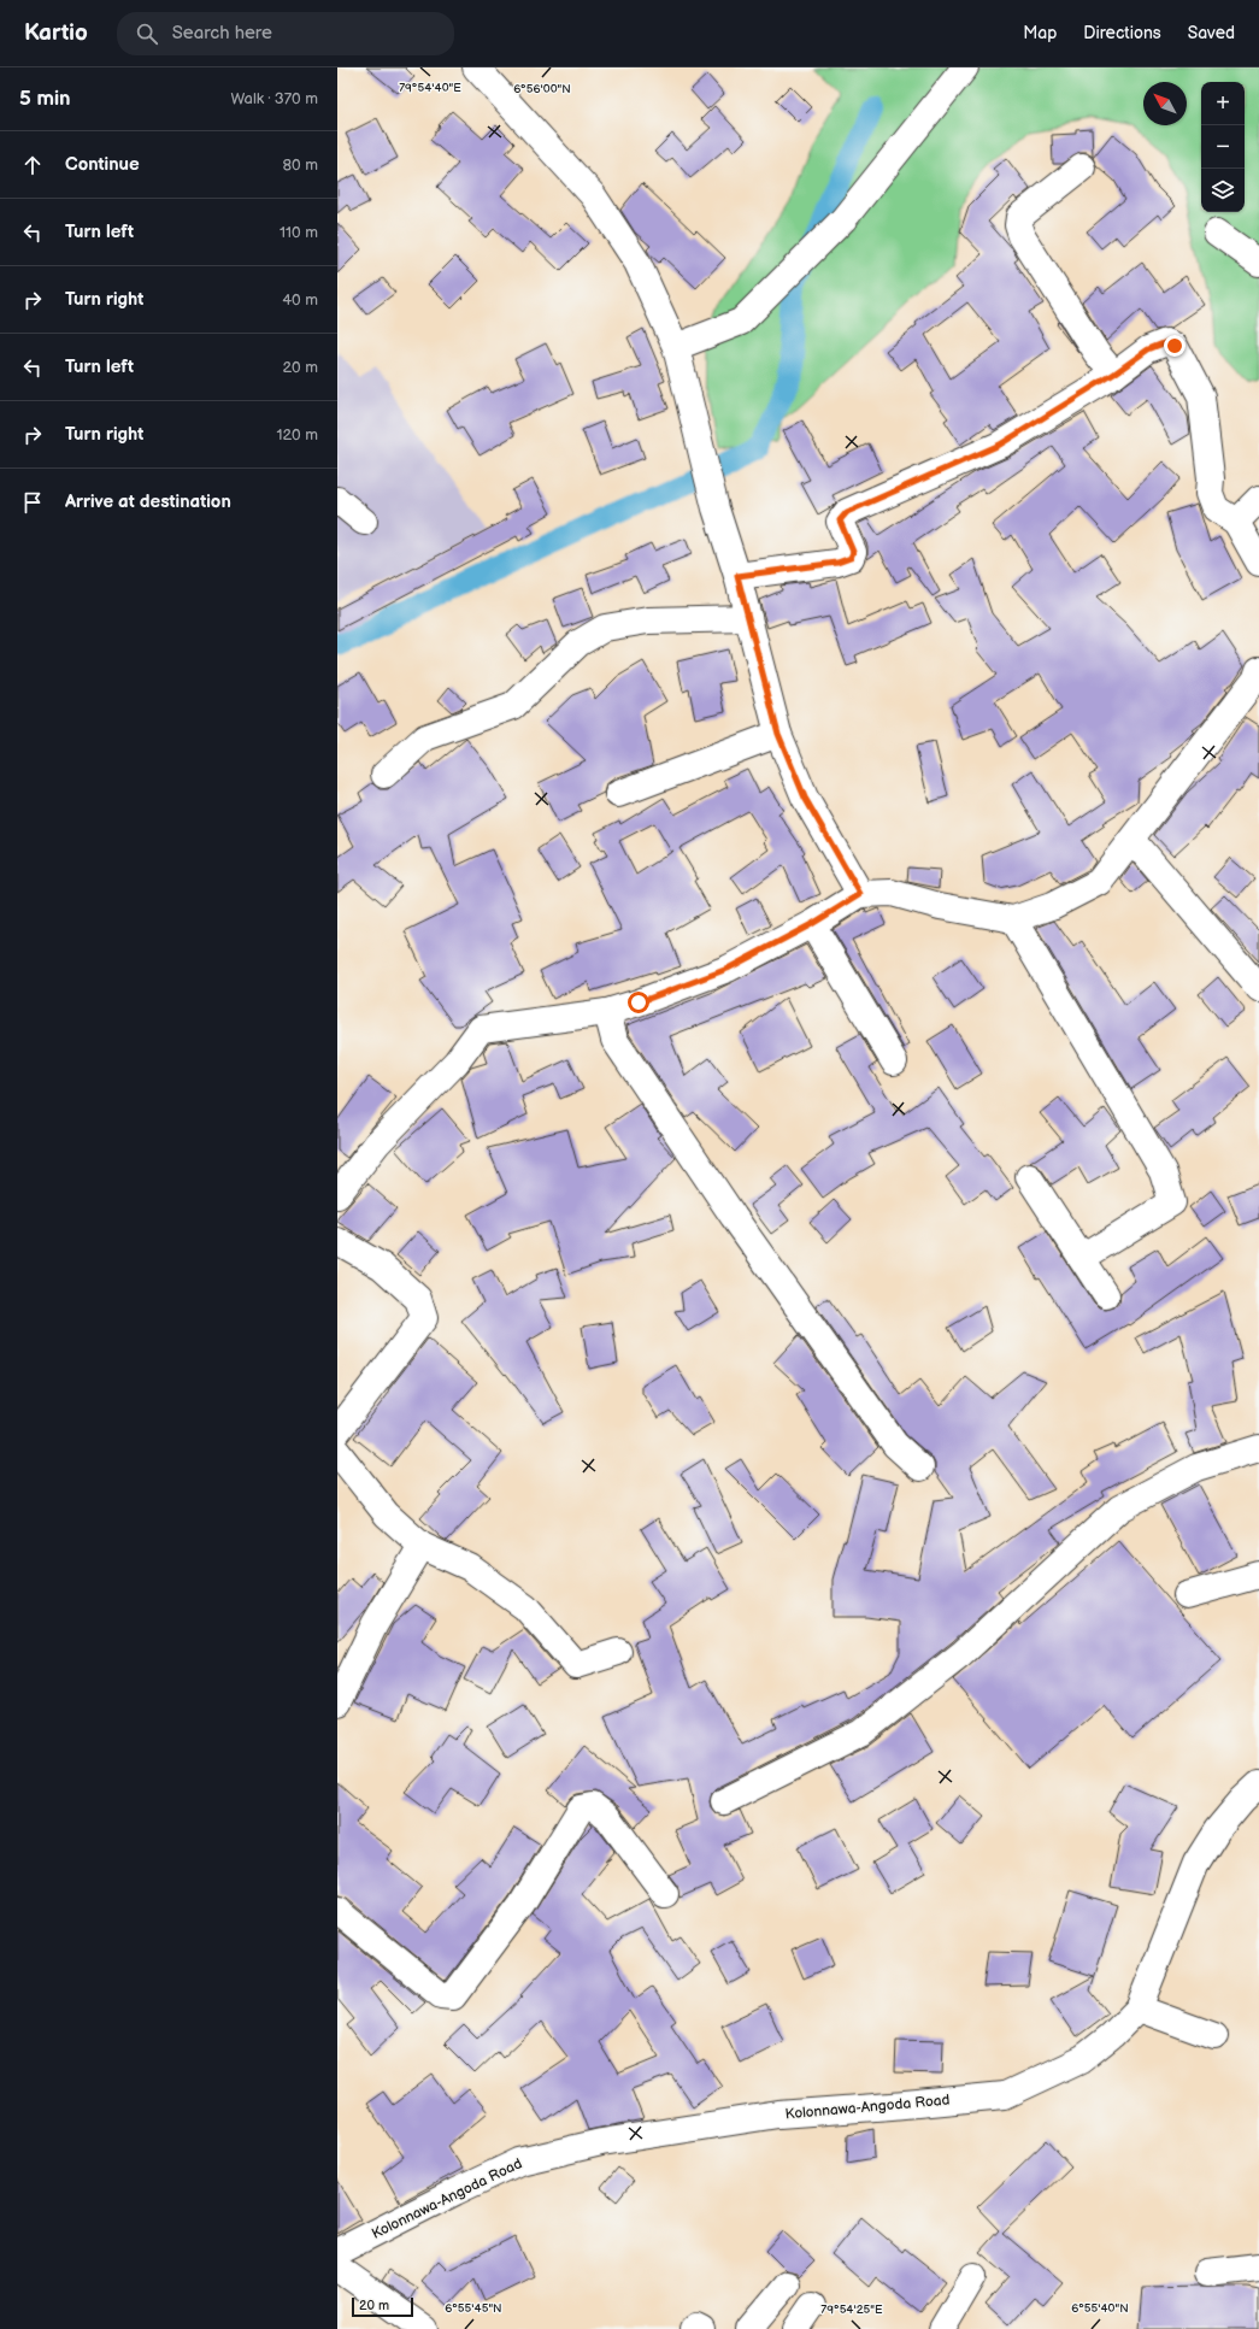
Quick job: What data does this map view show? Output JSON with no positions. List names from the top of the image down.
{
  "streets": {
    "street": ["Kolonnawa-Angoda Road"]
  },
  "scale_bar": "20 m",
  "north": "top left",
  "page": {
    "header": "Kartio",
    "search": "Search here",
    "nav": ["Map", "Directions", "Saved"],
    "heading": ["5 min", "Walk · 370 m"],
    "map_buttons": ["+", "−"],
    "list": [
      ["Continue", "80 m"],
      ["Turn left", "110 m"],
      ["Turn right", "40 m"],
      ["Turn left", "20 m"],
      ["Turn right", "120 m"],
      "Arrive at destination"
    ],
    "scale": "20 m"
  },
  "coordinates": [
    "79°54'40\"E",
    "6°56'00\"N",
    "6°55'45\"N",
    "6°55'40\"N",
    "79°54'25\"E"
  ]
}
